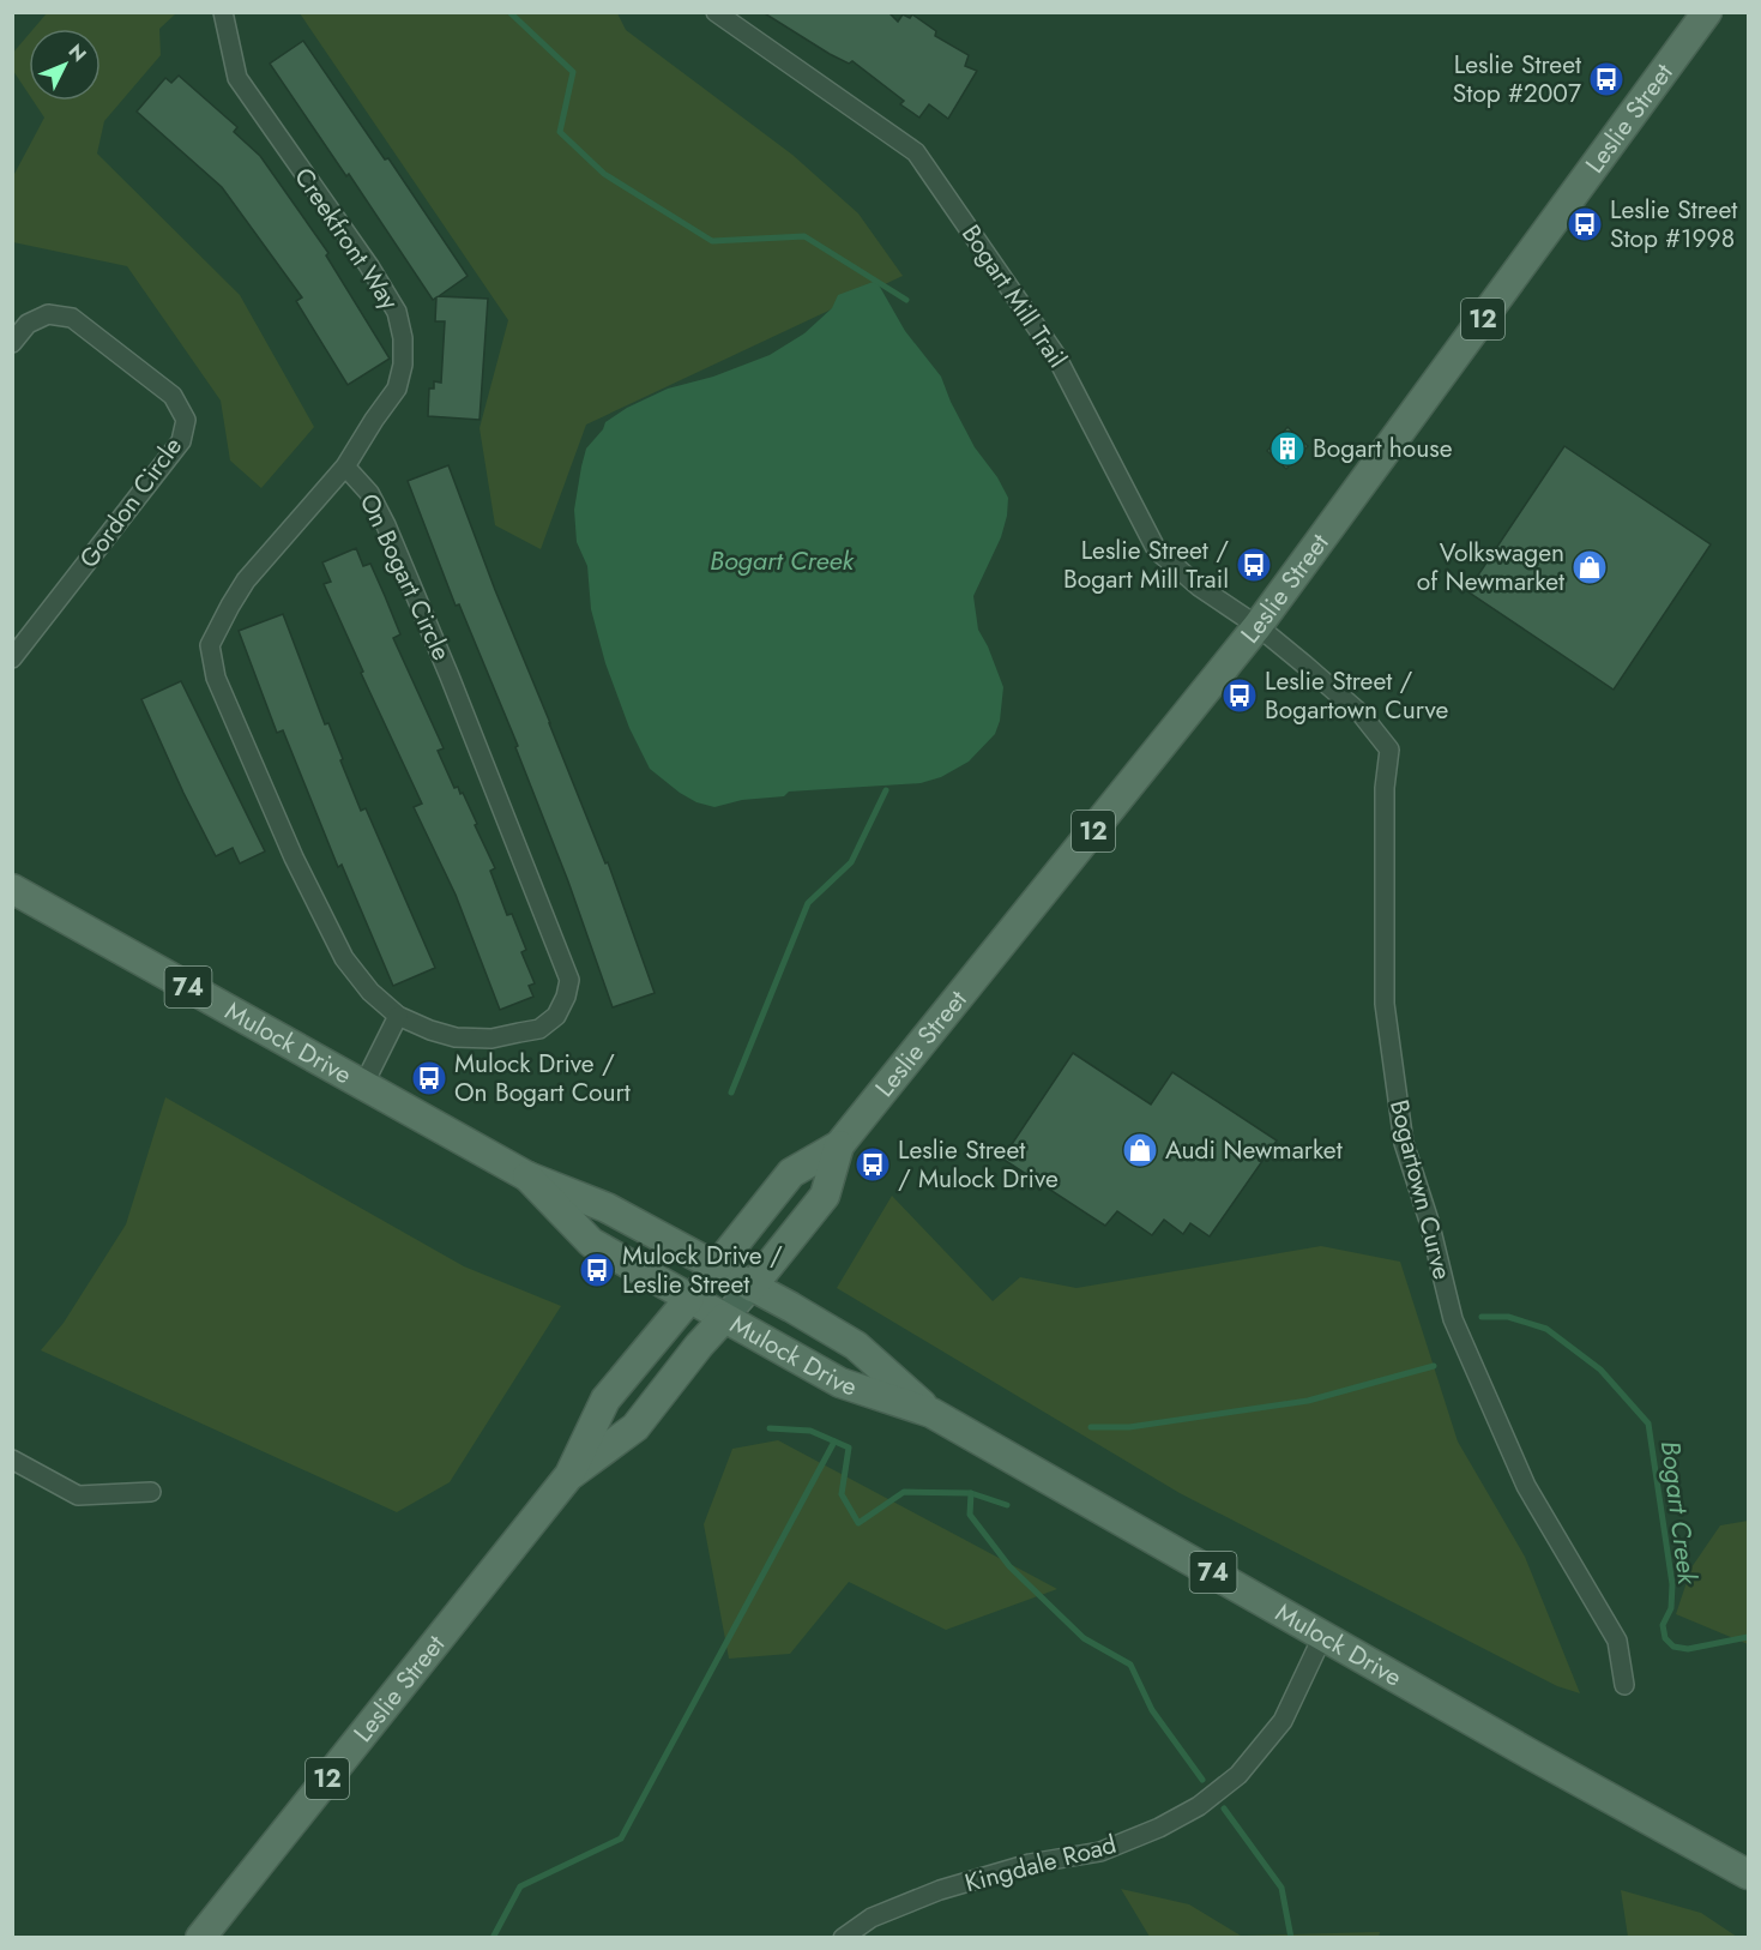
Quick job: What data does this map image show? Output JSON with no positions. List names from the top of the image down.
{
  "streets": {
    "main road": [
      "Leslie Street",
      "12",
      "74",
      "Mulock Drive"
    ],
    "street": [
      "Creekfront Way",
      "Bogart Mill Trail",
      "Gordon Circle",
      "On Bogart Circle",
      "Bogartown Curve",
      "Kingdale Road"
    ]
  },
  "crossings": [
    ["Leslie Street", "Bogart Mill Trail"],
    ["Leslie Street", "Mulock Drive"],
    ["Leslie Street", "Bogartown Curve"],
    ["Creekfront Way", "On Bogart Circle"],
    ["Bogart Mill Trail", "Bogartown Curve"],
    ["Mulock Drive", "Kingdale Road"]
  ],
  "water": ["Bogart Creek"],
  "places": {
    "bus stop": [
      "Leslie Street Stop #2007",
      "Leslie Street Stop #1998",
      "Leslie Street / Bogart Mill Trail",
      "Leslie Street / Bogartown Curve",
      "Mulock Drive / On Bogart Court",
      "Leslie Street / Mulock Drive",
      "Mulock Drive / Leslie Street"
    ],
    "building": ["Bogart house"],
    "shop": ["Volkswagen of Newmarket", "Audi Newmarket"]
  },
  "north": "top right"
}
